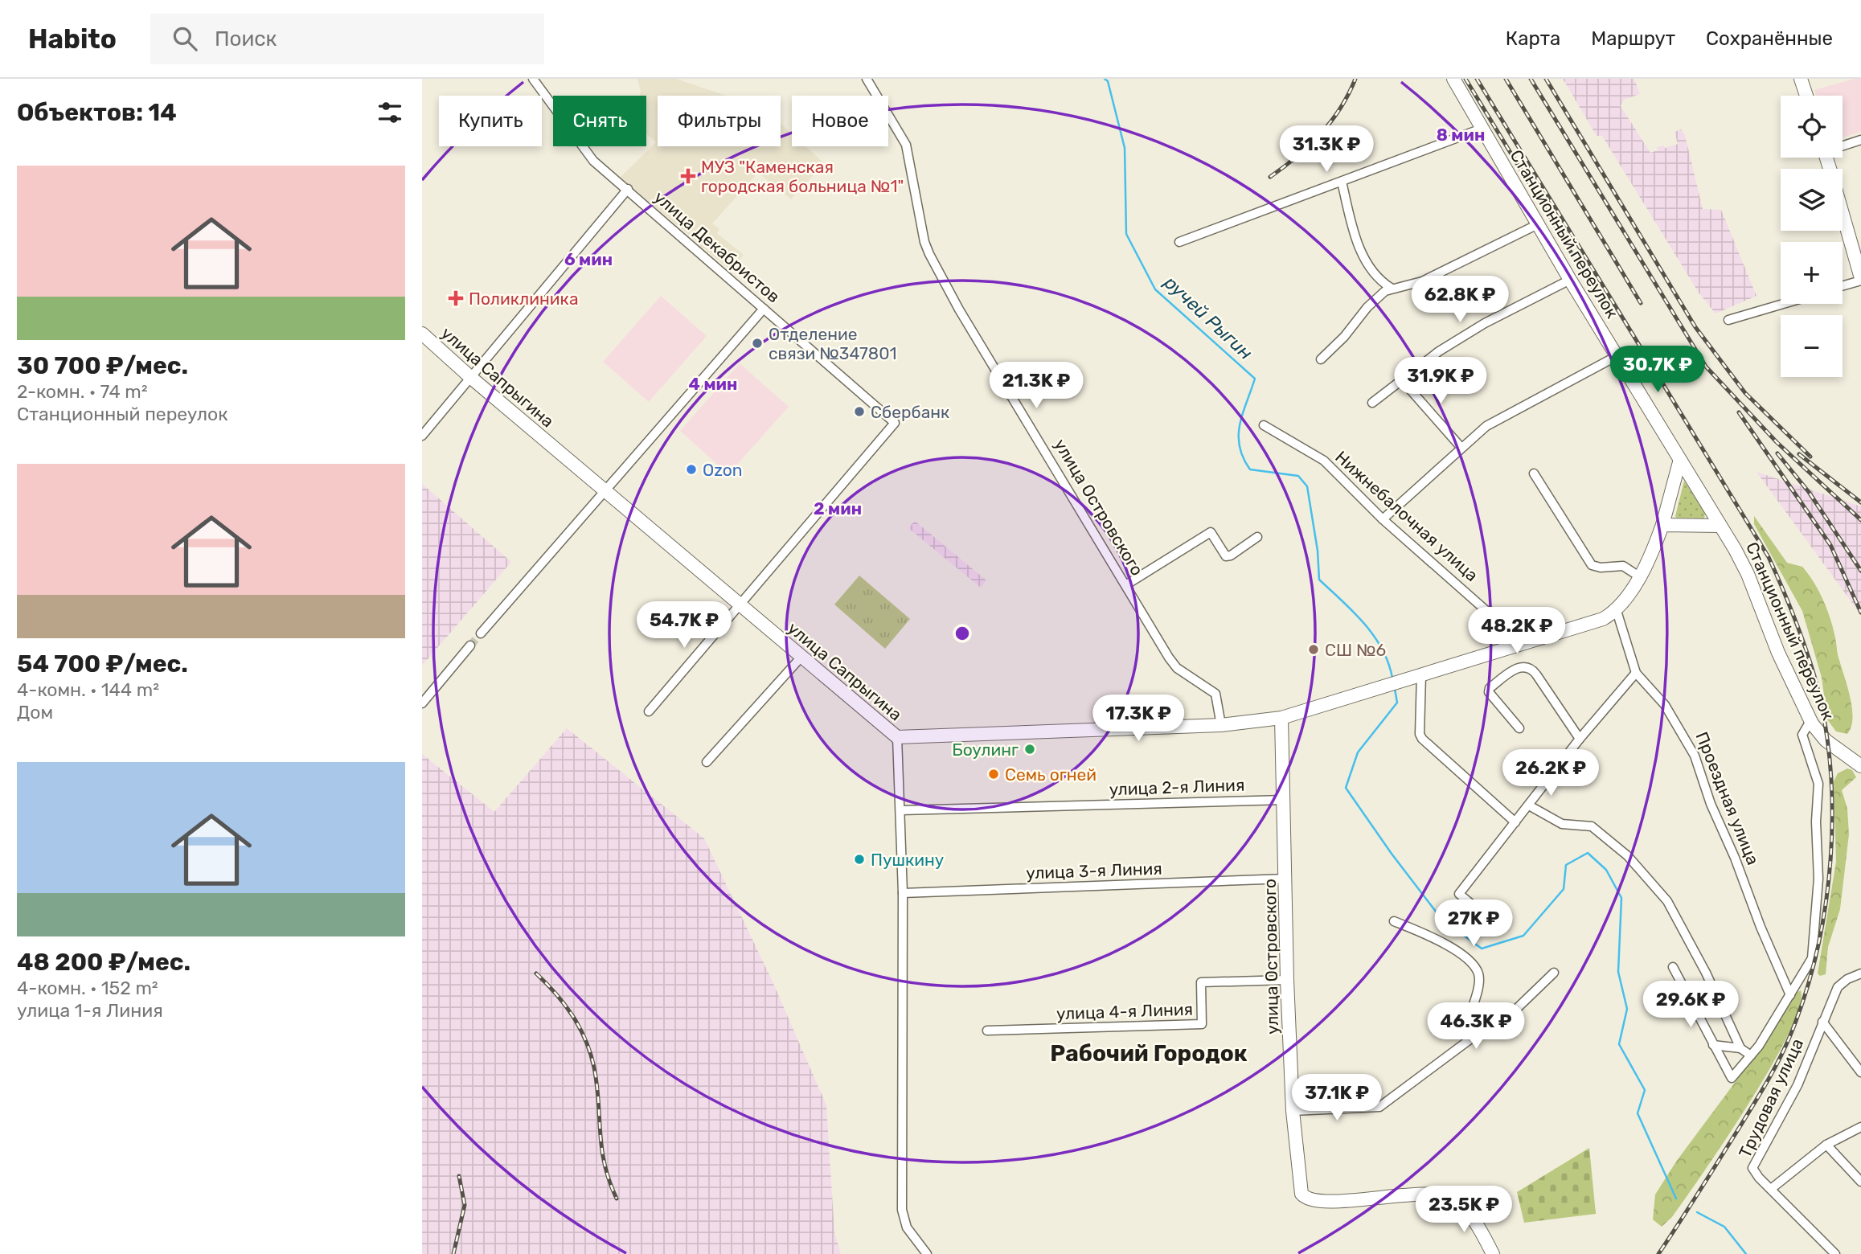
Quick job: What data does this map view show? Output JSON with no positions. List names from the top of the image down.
{
  "streets": {
    "street": [
      "Станционный переулок",
      "улица Декабристов",
      "улица Сапрыгина",
      "улица Островского",
      "Нижнебалочная улица",
      "улица 2-я Линия",
      "Проездная улица",
      "улица 3-я Линия",
      "улица 4-я Линия",
      "Трудовая улица"
    ]
  },
  "crossings": [
    ["улица Декабристов", "улица Сапрыгина"],
    ["улица Сапрыгина", "улица 2-я Линия"],
    ["улица Сапрыгина", "улица 3-я Линия"],
    ["улица Островского", "улица 2-я Линия"],
    ["улица Островского", "улица 3-я Линия"],
    ["улица Островского", "улица 4-я Линия"]
  ],
  "districts": ["Рабочий Городок"],
  "water": ["ручей Рыгин"],
  "places": {
    "health": ["МУЗ \"Каменская городская больница №1\"", "Поликлиника"],
    "other": [
      "Отделение связи №347801",
      "Сбербанк",
      "Ozon",
      "СШ №6",
      "Боулинг",
      "Семь огней",
      "Пушкину"
    ]
  },
  "page": {
    "header": "Habito",
    "search": "Поиск",
    "nav": ["Карта", "Маршрут", "Сохранённые"],
    "heading": "Объектов: 14",
    "map_buttons": ["+", "−"],
    "chip": [
      "Купить",
      "Снять",
      "Фильтры",
      "Новое"
    ],
    "price": [
      "31.3K ₽",
      "62.8K ₽",
      "30.7K ₽",
      "31.9K ₽",
      "21.3K ₽",
      "54.7K ₽",
      "48.2K ₽",
      "17.3K ₽",
      "26.2K ₽",
      "27K ₽",
      "29.6K ₽",
      "46.3K ₽",
      "37.1K ₽",
      "23.5K ₽"
    ],
    "list": [
      {
        "name": "30 700 ₽/мес.",
        "note": "2-комн. · 74 m² · Станционный переулок"
      },
      {
        "name": "54 700 ₽/мес.",
        "note": "4-комн. · 144 m² · Дом"
      },
      {
        "name": "48 200 ₽/мес.",
        "note": "4-комн. · 152 m² · улица 1-я Линия"
      }
    ]
  },
  "rings": [
    "8 мин",
    "6 мин",
    "4 мин",
    "2 мин"
  ]
}
